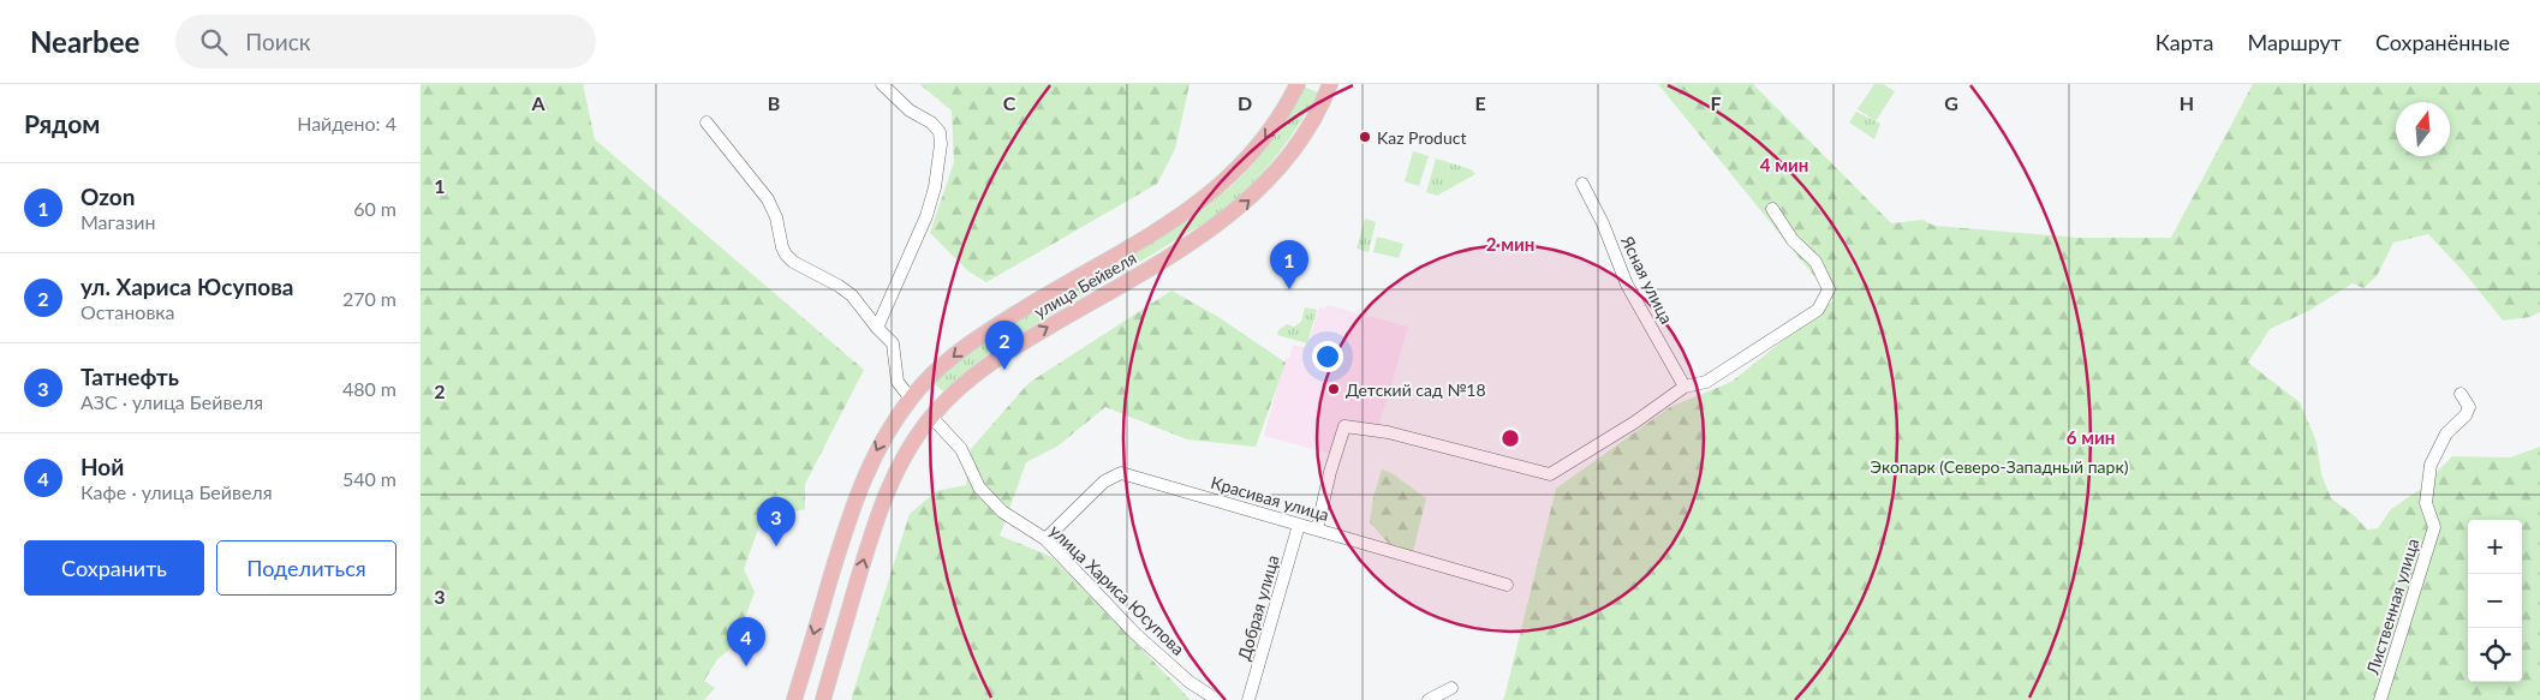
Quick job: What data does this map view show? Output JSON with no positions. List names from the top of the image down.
{
  "streets": {
    "main road": ["улица Бейвеля"],
    "street": [
      "Ясная улица",
      "Красивая улица",
      "улица Хариса Юсупова",
      "Лиственная улица",
      "Добрая улица"
    ]
  },
  "crossings": [
    ["улица Бейвеля", "улица Хариса Юсупова"],
    ["Красивая улица", "улица Хариса Юсупова"],
    ["Красивая улица", "Добрая улица"]
  ],
  "parks": ["Экопарк (Северо-Западный парк)"],
  "places": ["Kaz Product", "Детский сaд №18"],
  "north": "top",
  "page": {
    "header": "Nearbee",
    "search": "Поиск",
    "nav": ["Карта", "Маршрут", "Сохранённые"],
    "heading": ["Рядом", "Найдено: 4"],
    "list": [
      {
        "mark": "1",
        "name": "Ozon",
        "note": "Магазин",
        "value": "60 m"
      },
      {
        "mark": "2",
        "name": "ул. Хариса Юсупова",
        "note": "Остановка",
        "value": "270 m"
      },
      {
        "mark": "3",
        "name": "Татнефть",
        "note": "АЗС · улица Бейвеля",
        "value": "480 m"
      },
      {
        "mark": "4",
        "name": "Ной",
        "note": "Кафе · улица Бейвеля",
        "value": "540 m"
      }
    ],
    "pins": [
      "1",
      "2",
      "3",
      "4"
    ],
    "map_buttons": ["+", "−"],
    "buttons": ["Сохранить", "Поделиться"]
  },
  "grid": {
    "columns": [
      "A",
      "B",
      "C",
      "D",
      "E",
      "F",
      "G",
      "H"
    ],
    "rows": ["1", "2", "3"]
  },
  "rings": ["4 мин", "2 мин", "6 мин"]
}
